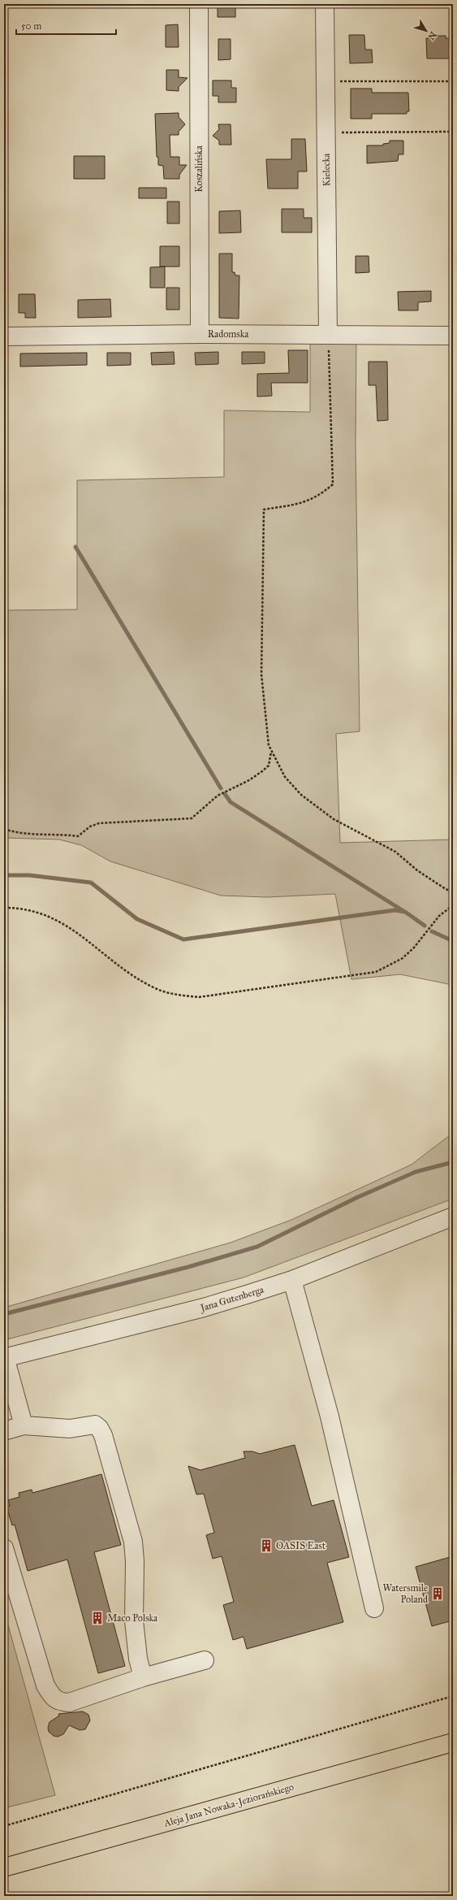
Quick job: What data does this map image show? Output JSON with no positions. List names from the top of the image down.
{
  "streets": {
    "main road": ["Aleja Jana Nowaka-Jeziorańskiego"],
    "street": [
      "Koszalińska",
      "Kielecka",
      "Radomska",
      "Jana Gutenberga"
    ]
  },
  "crossings": [
    ["Koszalińska", "Radomska"],
    ["Kielecka", "Radomska"]
  ],
  "places": {
    "building": ["OASIS East", "Watersmile Poland", "Maco Polska"]
  },
  "scale_bar": "50 m",
  "north": "bottom right"
}
